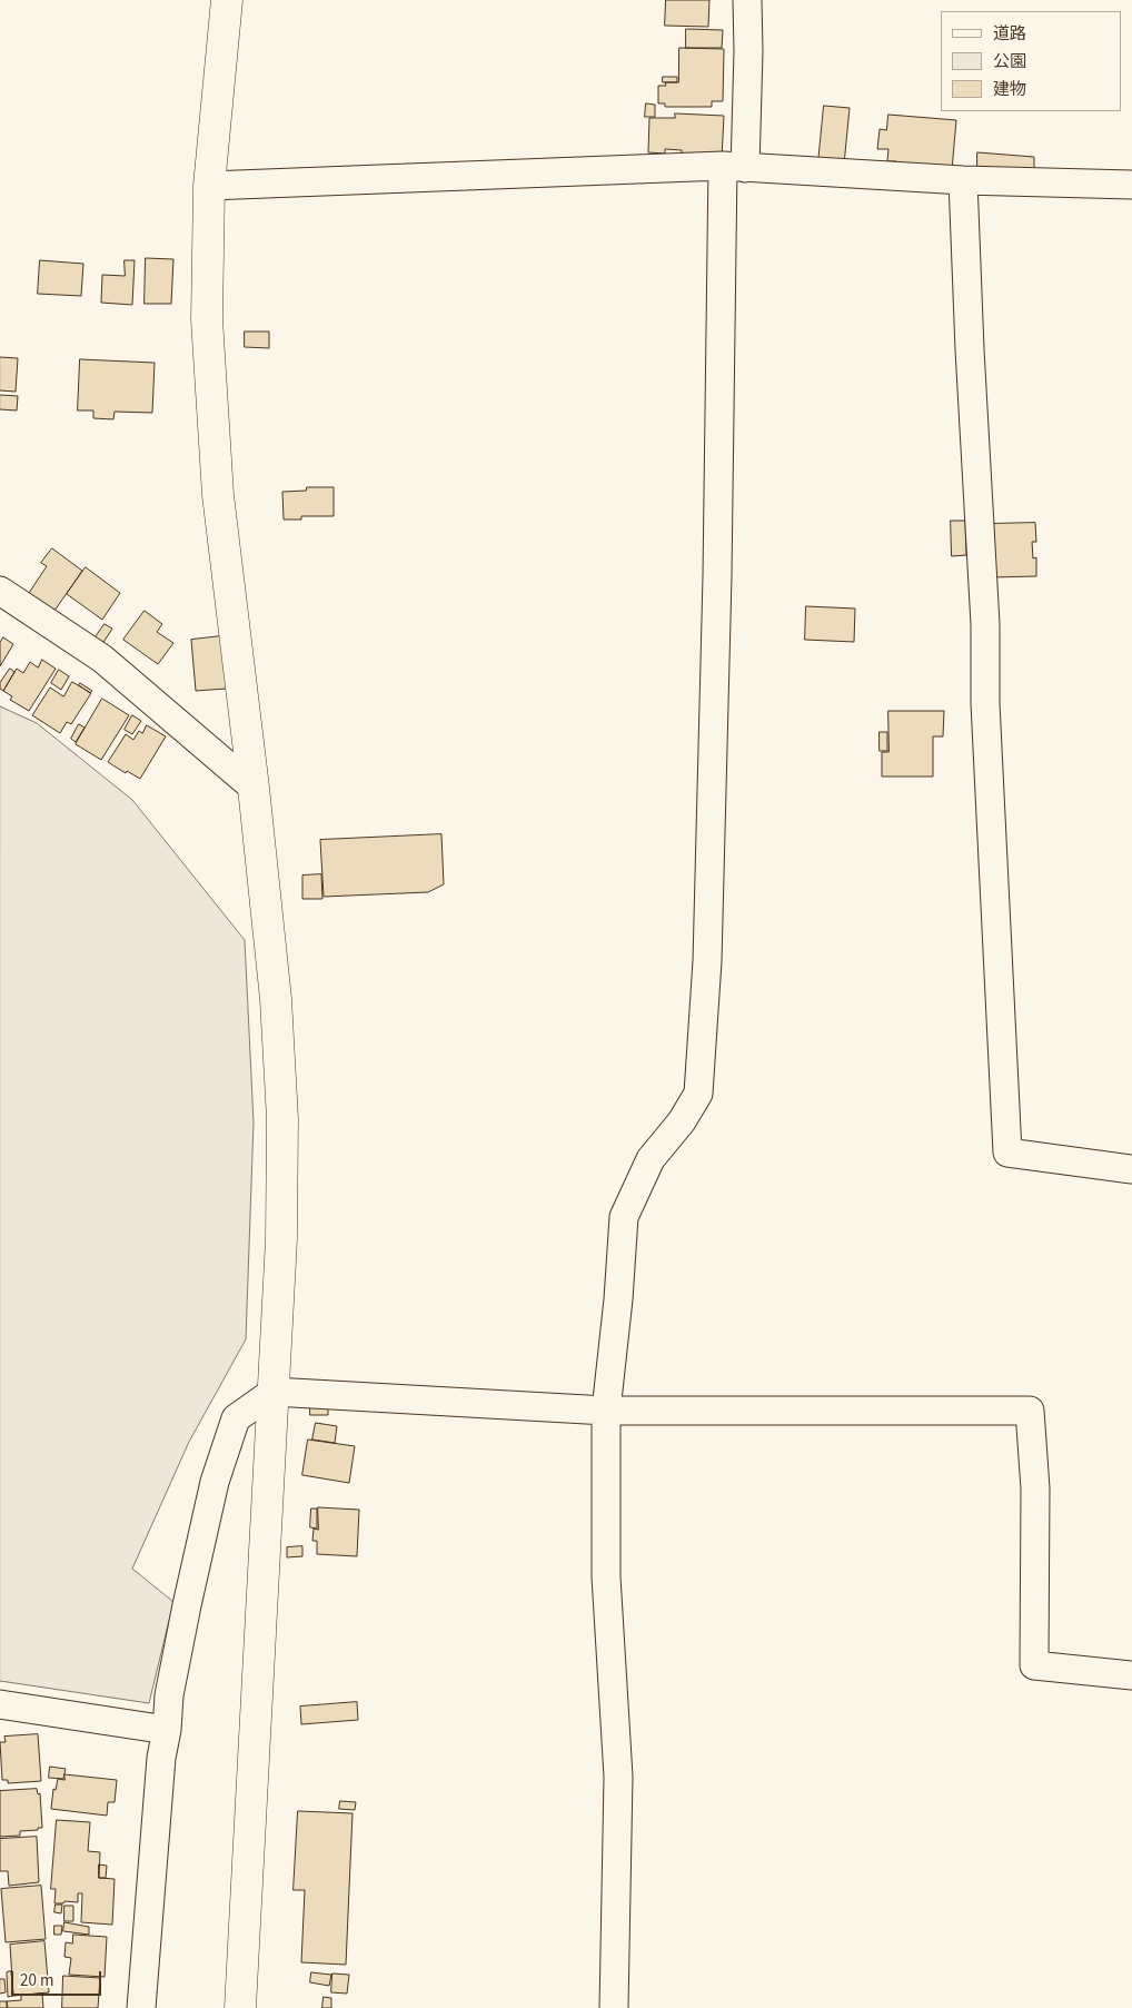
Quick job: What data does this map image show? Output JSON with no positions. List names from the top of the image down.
{
  "legend": ["道路", "公園", "建物"],
  "scale_bar": "20 m"
}
